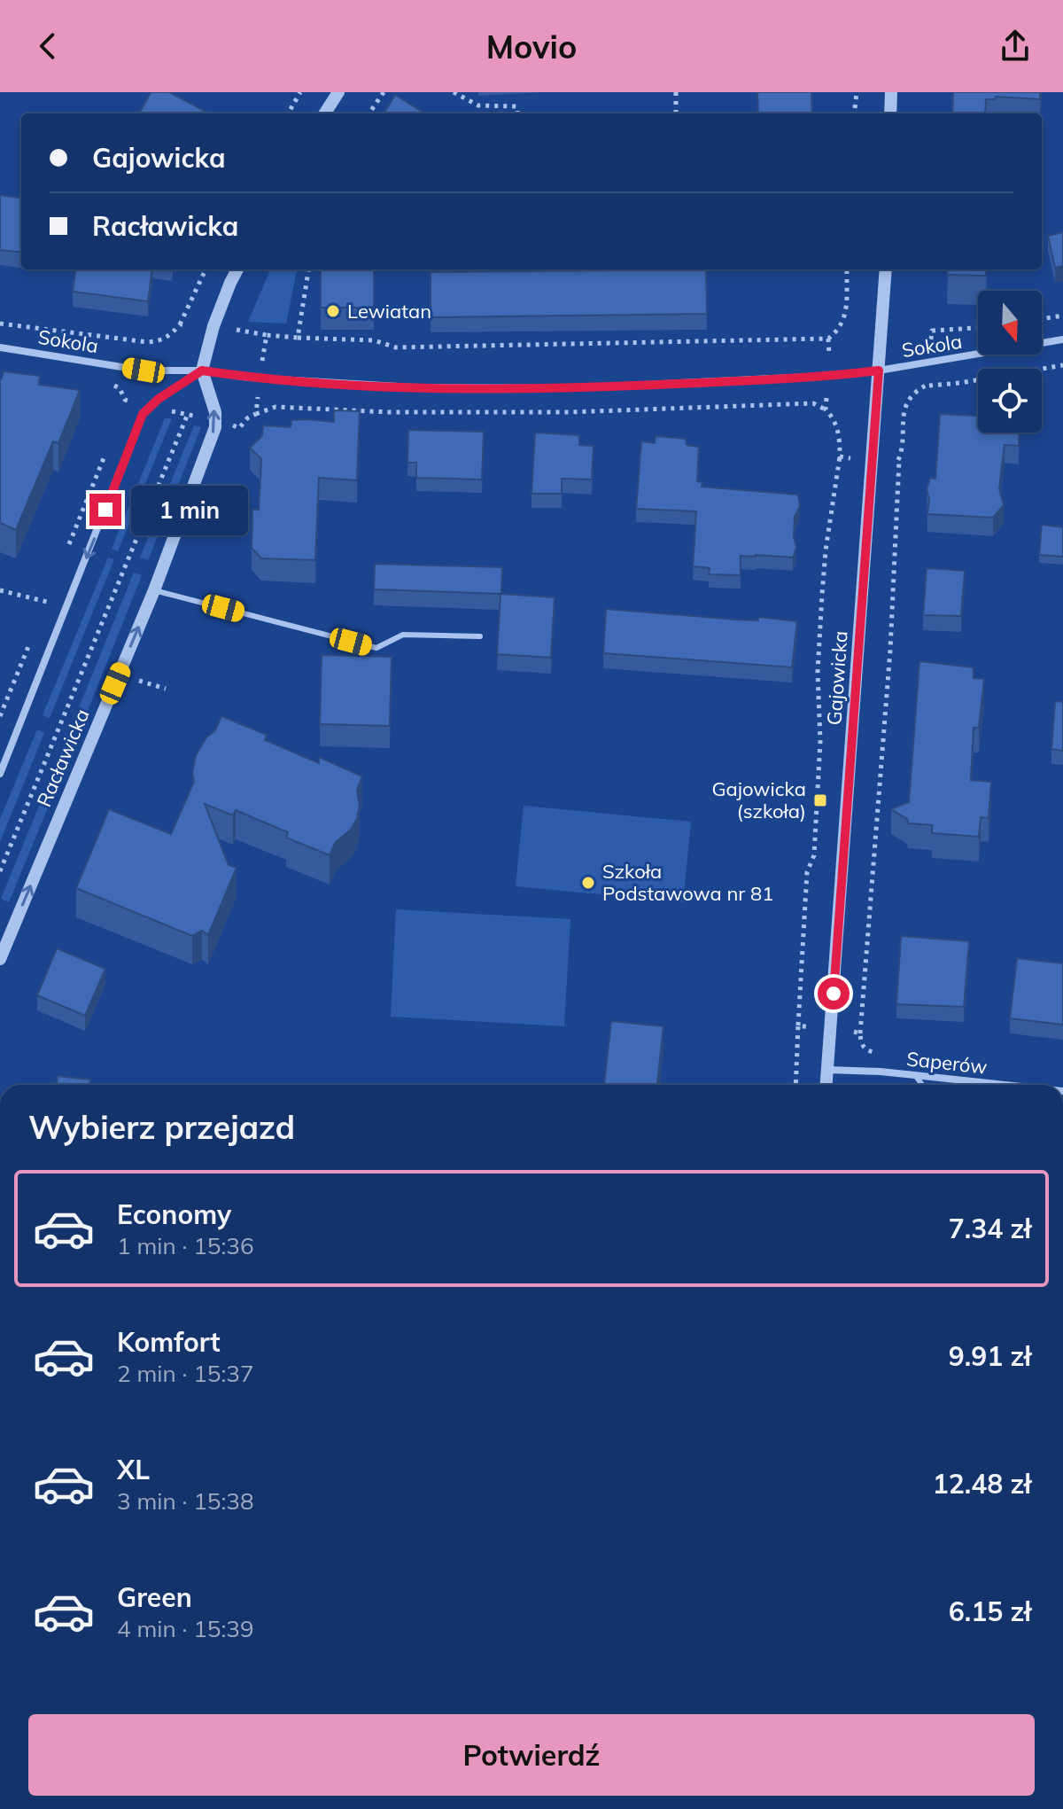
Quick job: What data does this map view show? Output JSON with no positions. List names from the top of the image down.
{
  "streets": {
    "street": [
      "Sokola",
      "Gajowicka",
      "Racławicka",
      "Saperów"
    ]
  },
  "crossings": [
    ["Sokola", "Gajowicka"],
    ["Sokola", "Racławicka"],
    ["Gajowicka", "Saperów"]
  ],
  "places": {
    "other": ["Lewiatan", "Szkoła Podstawowa nr 81"],
    "transit": ["Gajowicka (szkoła)"]
  },
  "north": "bottom",
  "page": {
    "header": "Movio",
    "banner": ["Gajowicka", "Racławicka"],
    "bubble": "1 min",
    "heading": "Wybierz przejazd",
    "list": [
      {
        "name": "Economy",
        "note": "1 min · 15:36",
        "value": "7.34 zł"
      },
      {
        "name": "Komfort",
        "note": "2 min · 15:37",
        "value": "9.91 zł"
      },
      {
        "name": "XL",
        "note": "3 min · 15:38",
        "value": "12.48 zł"
      },
      {
        "name": "Green",
        "note": "4 min · 15:39",
        "value": "6.15 zł"
      }
    ],
    "buttons": "Potwierdź"
  }
}
